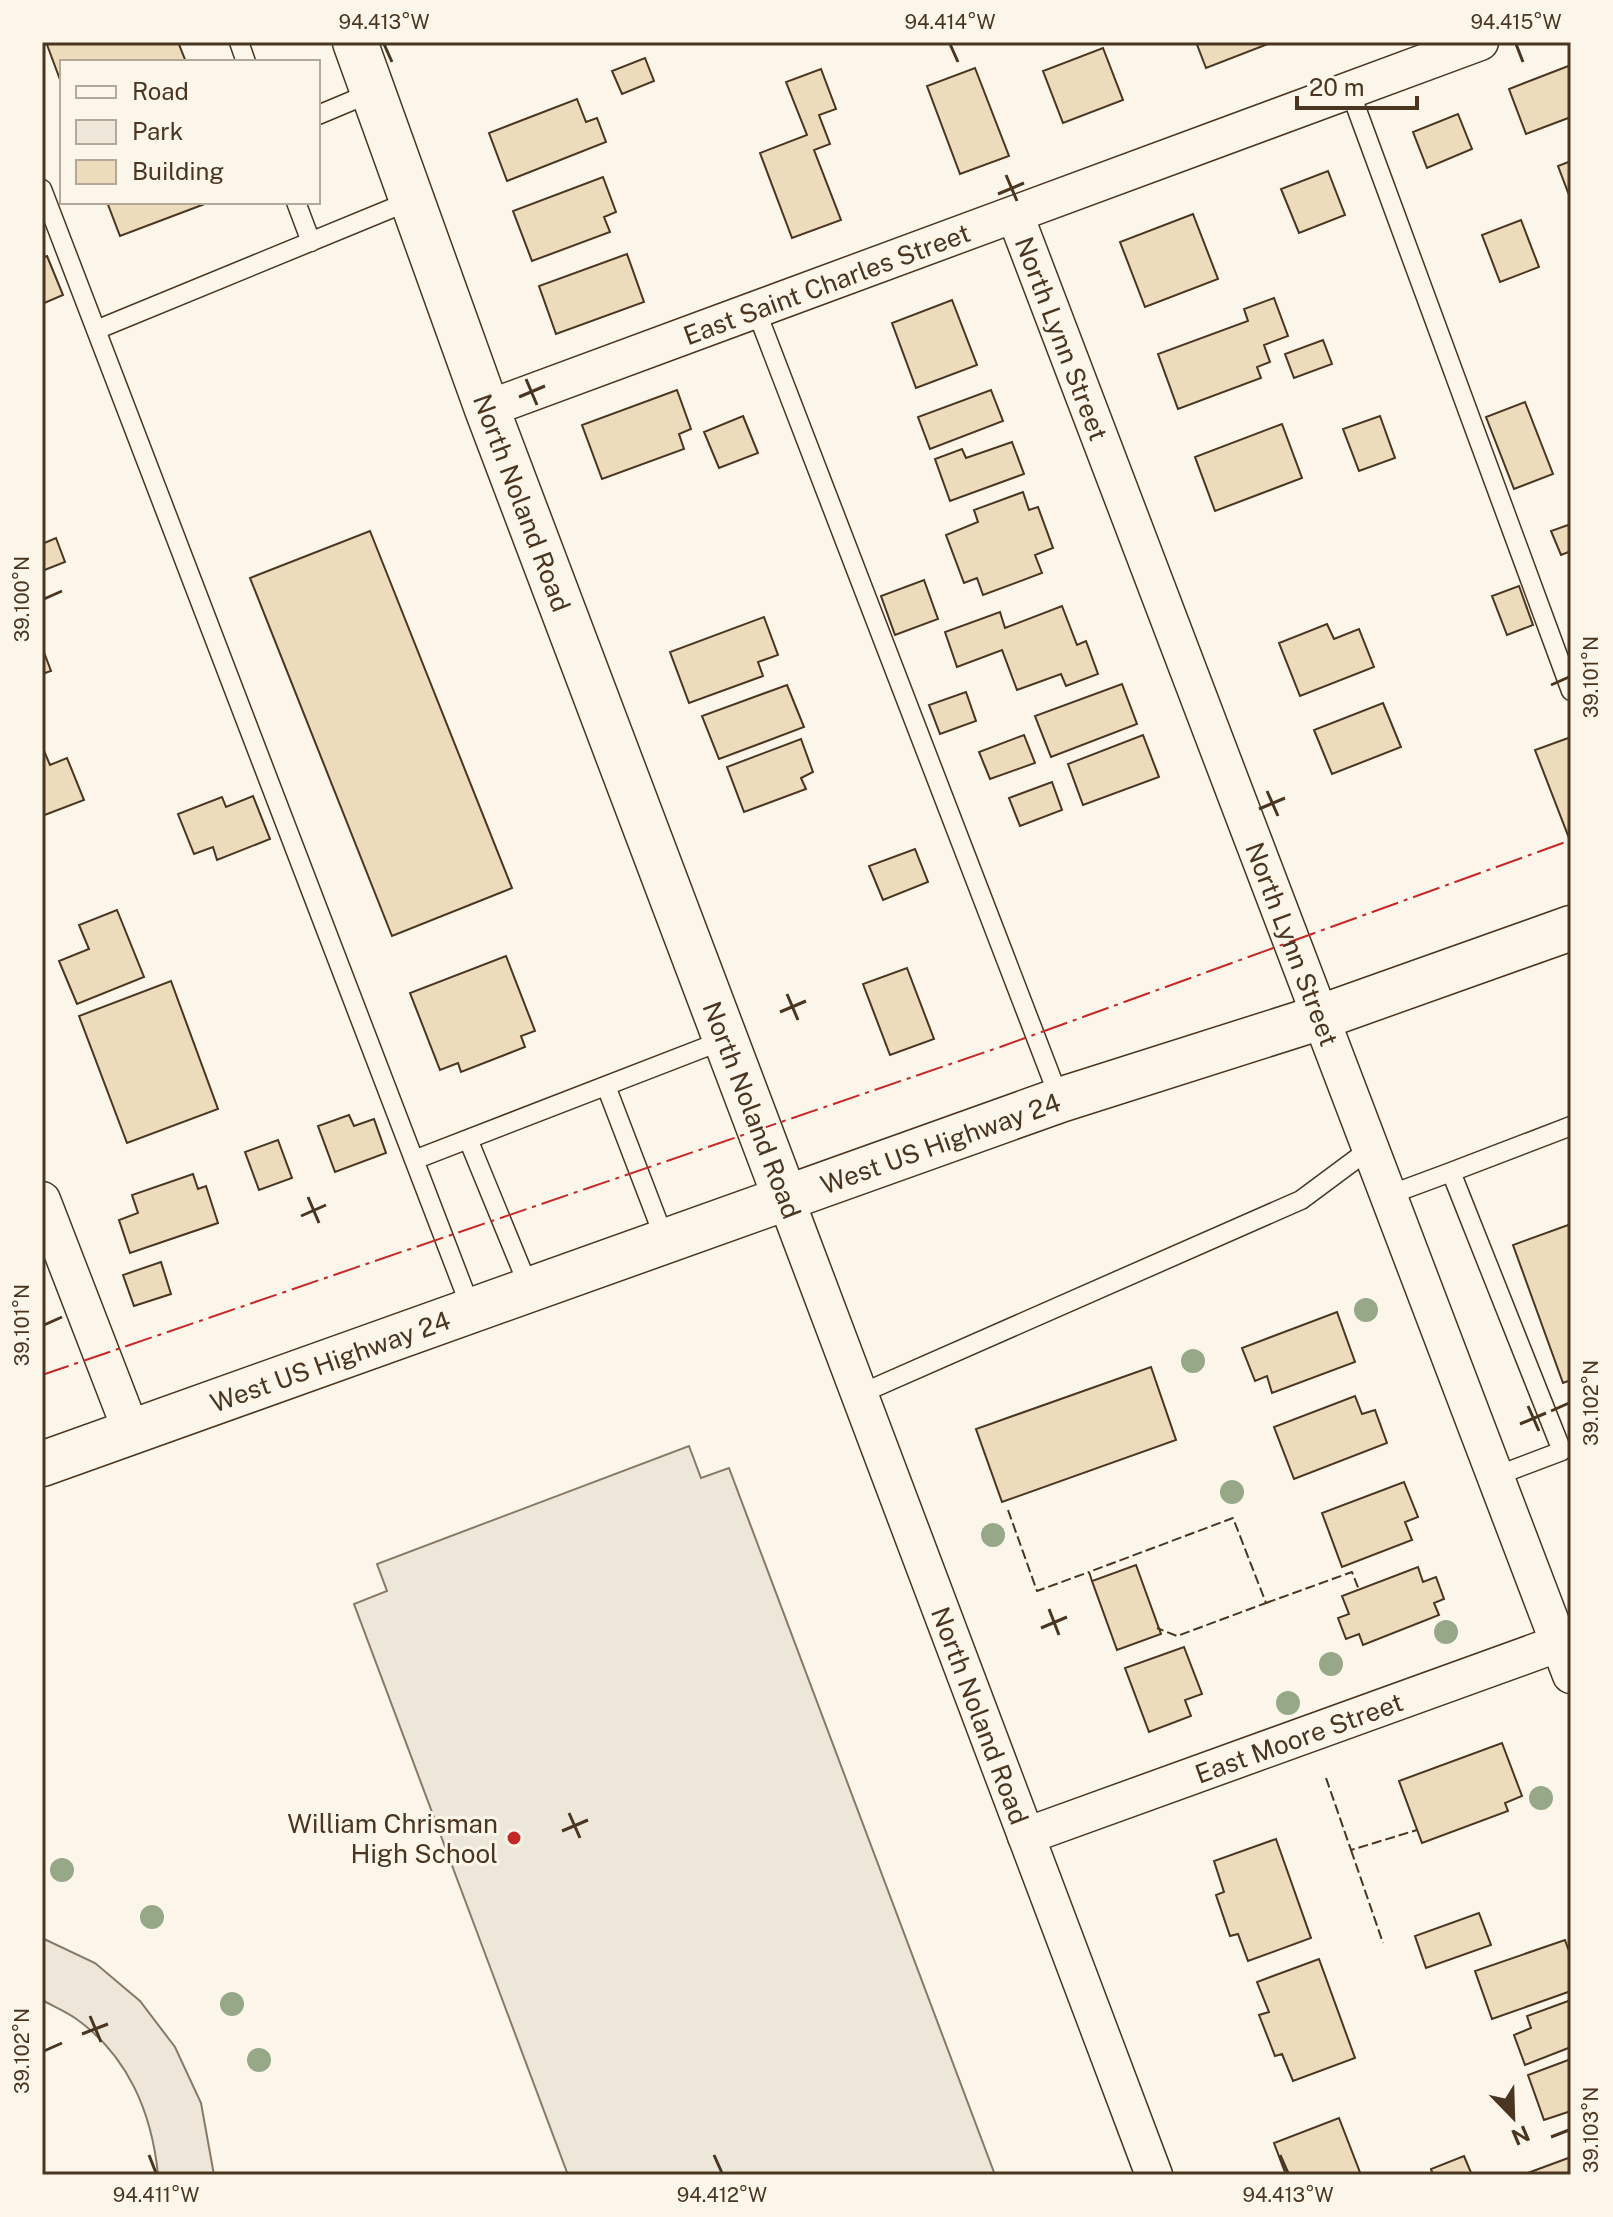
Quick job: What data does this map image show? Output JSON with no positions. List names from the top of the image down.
{
  "streets": {
    "main road": ["North Noland Road", "West US Highway 24"],
    "street": ["East Saint Charles Street", "North Lynn Street", "East Moore Street"]
  },
  "crossings": [
    ["East Saint Charles Street", "North Lynn Street"],
    ["East Saint Charles Street", "North Noland Road"],
    ["North Lynn Street", "West US Highway 24"],
    ["North Lynn Street", "East Moore Street"],
    ["North Noland Road", "West US Highway 24"],
    ["North Noland Road", "East Moore Street"]
  ],
  "places": ["William Chrisman High School"],
  "legend": ["Road", "Park", "Building"],
  "scale_bar": "20 m",
  "north": "bottom right",
  "coordinates": [
    "94.413°W",
    "94.414°W",
    "94.415°W",
    "39.100°N",
    "39.101°N",
    "39.102°N",
    "39.103°N",
    "94.411°W",
    "94.412°W"
  ]
}
